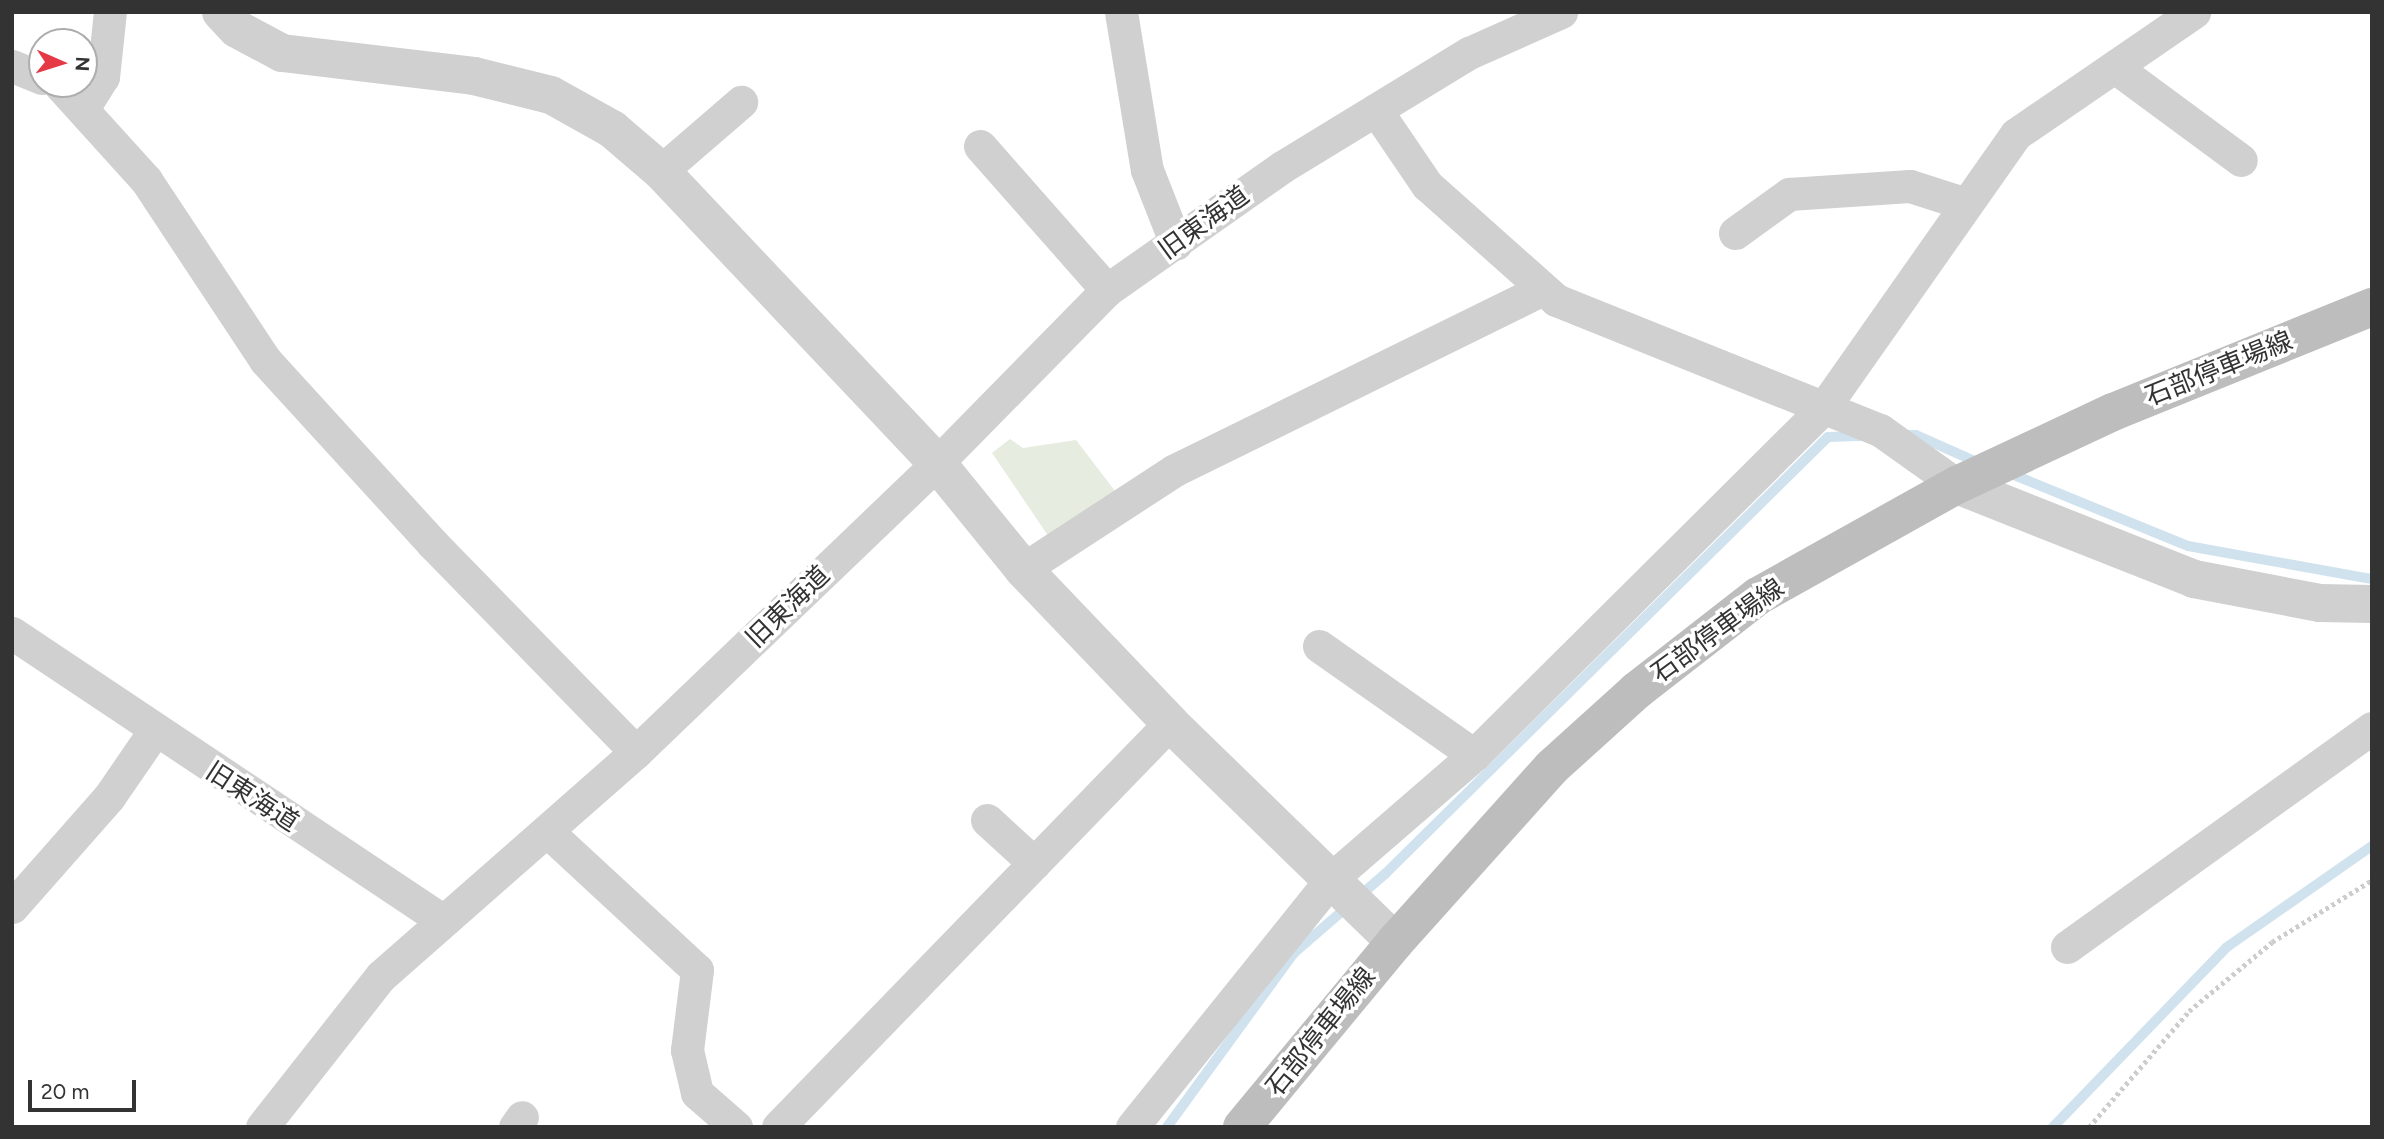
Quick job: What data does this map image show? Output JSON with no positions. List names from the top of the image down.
{
  "streets": {
    "main road": ["石部停車場線"],
    "street": ["旧東海道"]
  },
  "scale_bar": "20 m",
  "north": "right"
}
